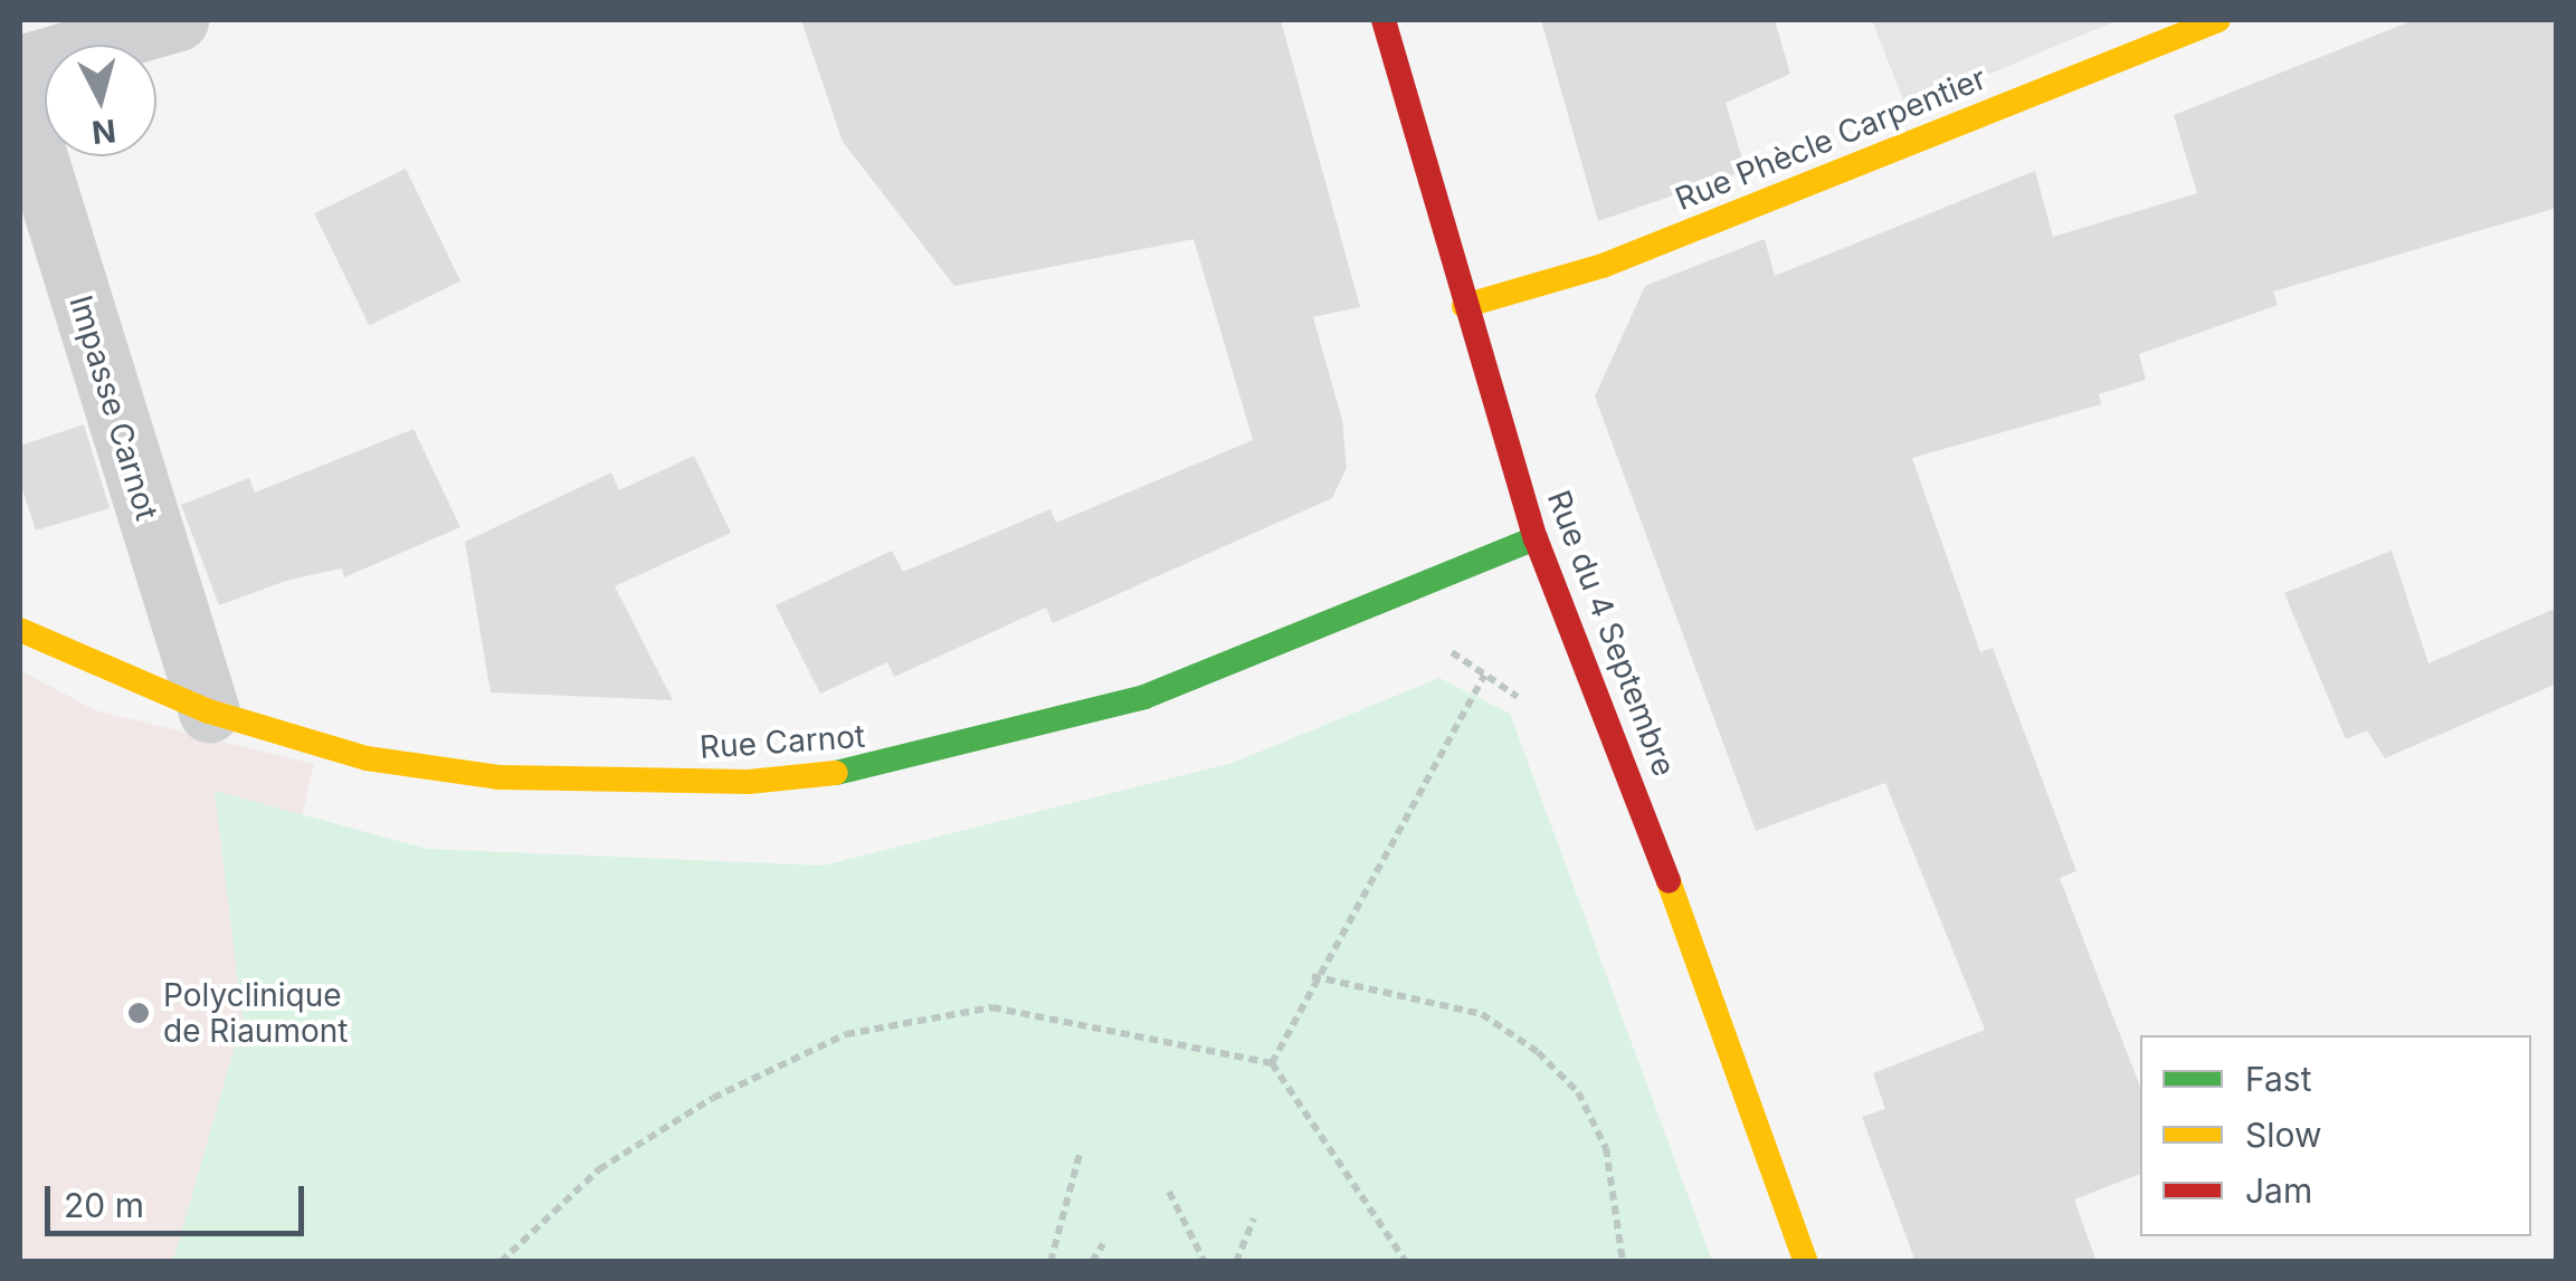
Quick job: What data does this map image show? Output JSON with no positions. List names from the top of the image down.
{
  "streets": {
    "street": [
      "Rue Phècle Carpentier",
      "Impasse Carnot",
      "Rue du 4 Septembre",
      "Rue Carnot"
    ]
  },
  "crossings": [
    ["Rue Phècle Carpentier", "Rue du 4 Septembre"],
    ["Impasse Carnot", "Rue Carnot"],
    ["Rue du 4 Septembre", "Rue Carnot"]
  ],
  "places": ["Polyclinique de Riaumont"],
  "legend": ["Fast", "Slow", "Jam"],
  "scale_bar": "20 m",
  "north": "bottom"
}
